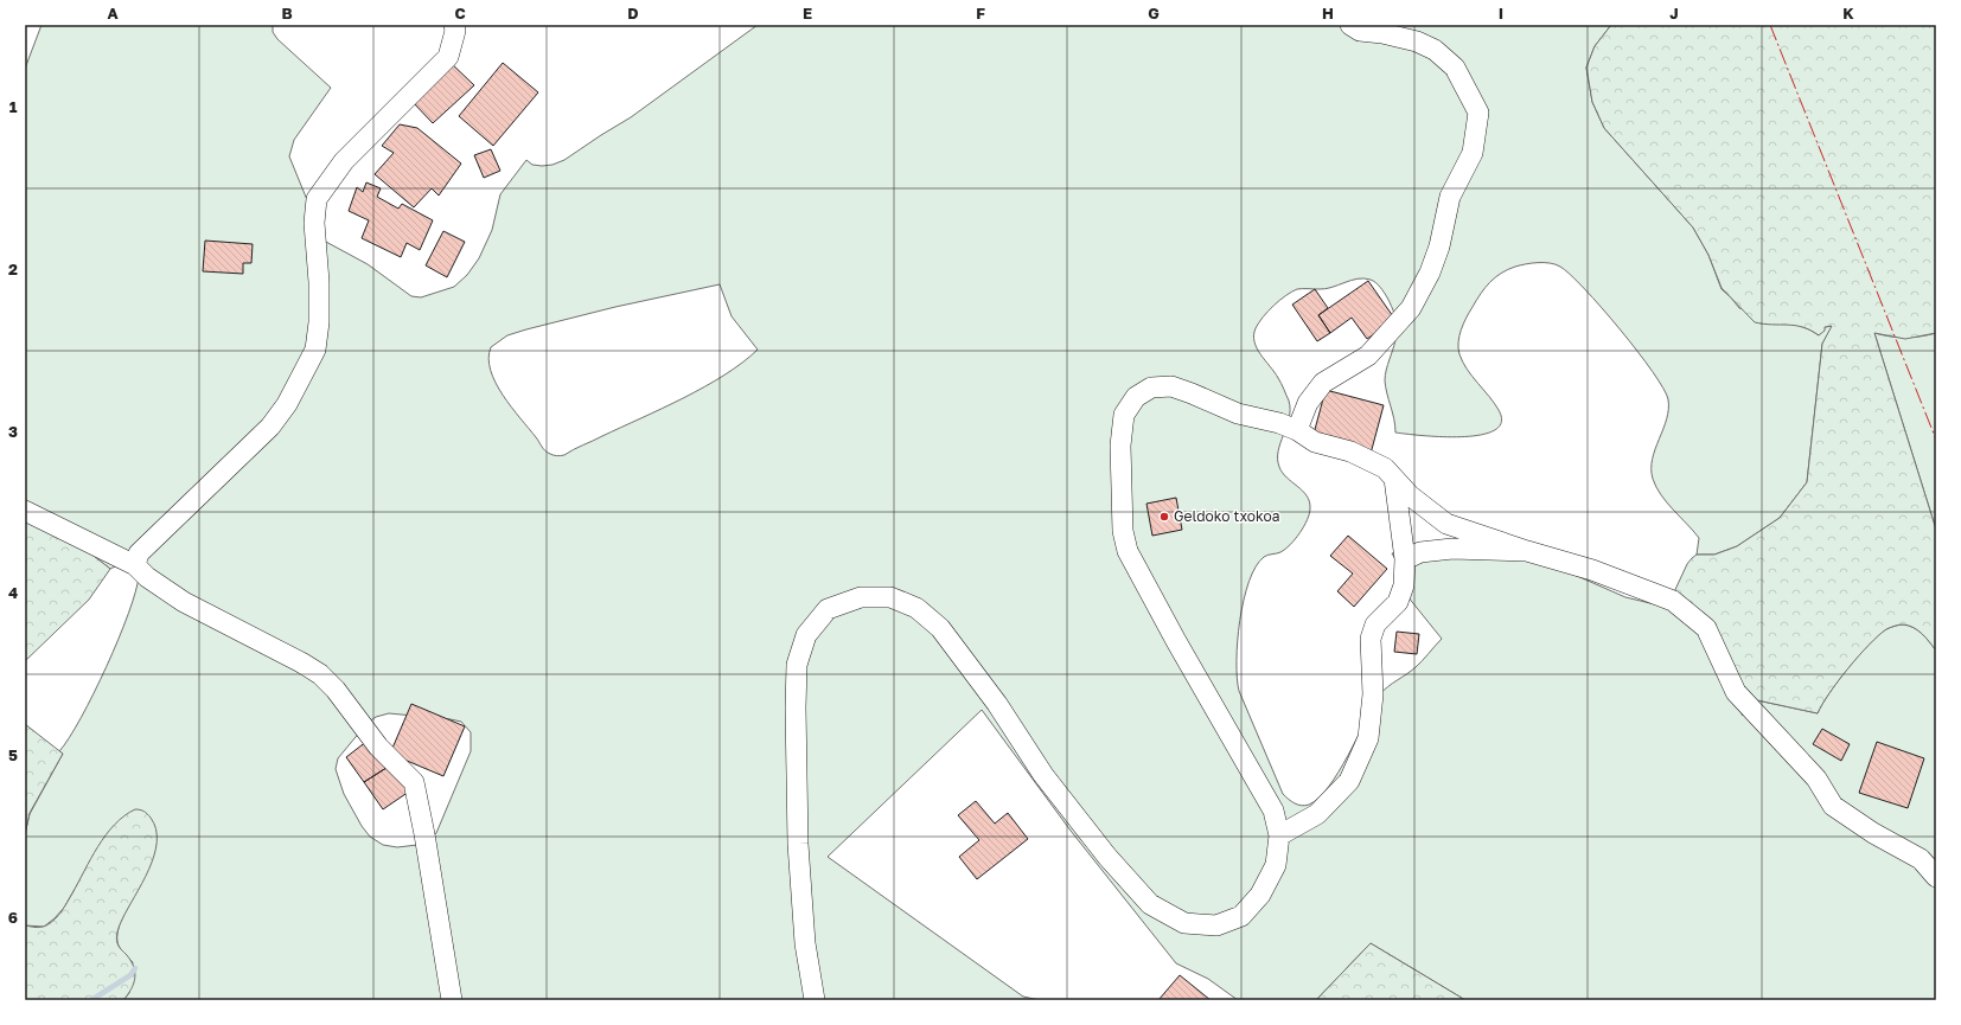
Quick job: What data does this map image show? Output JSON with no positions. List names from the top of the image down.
{
  "places": ["Geldoko txokoa"],
  "grid": {
    "columns": [
      "A",
      "B",
      "C",
      "D",
      "E",
      "F",
      "G",
      "H",
      "I",
      "J",
      "K"
    ],
    "rows": [
      "1",
      "2",
      "3",
      "4",
      "5",
      "6"
    ]
  }
}
